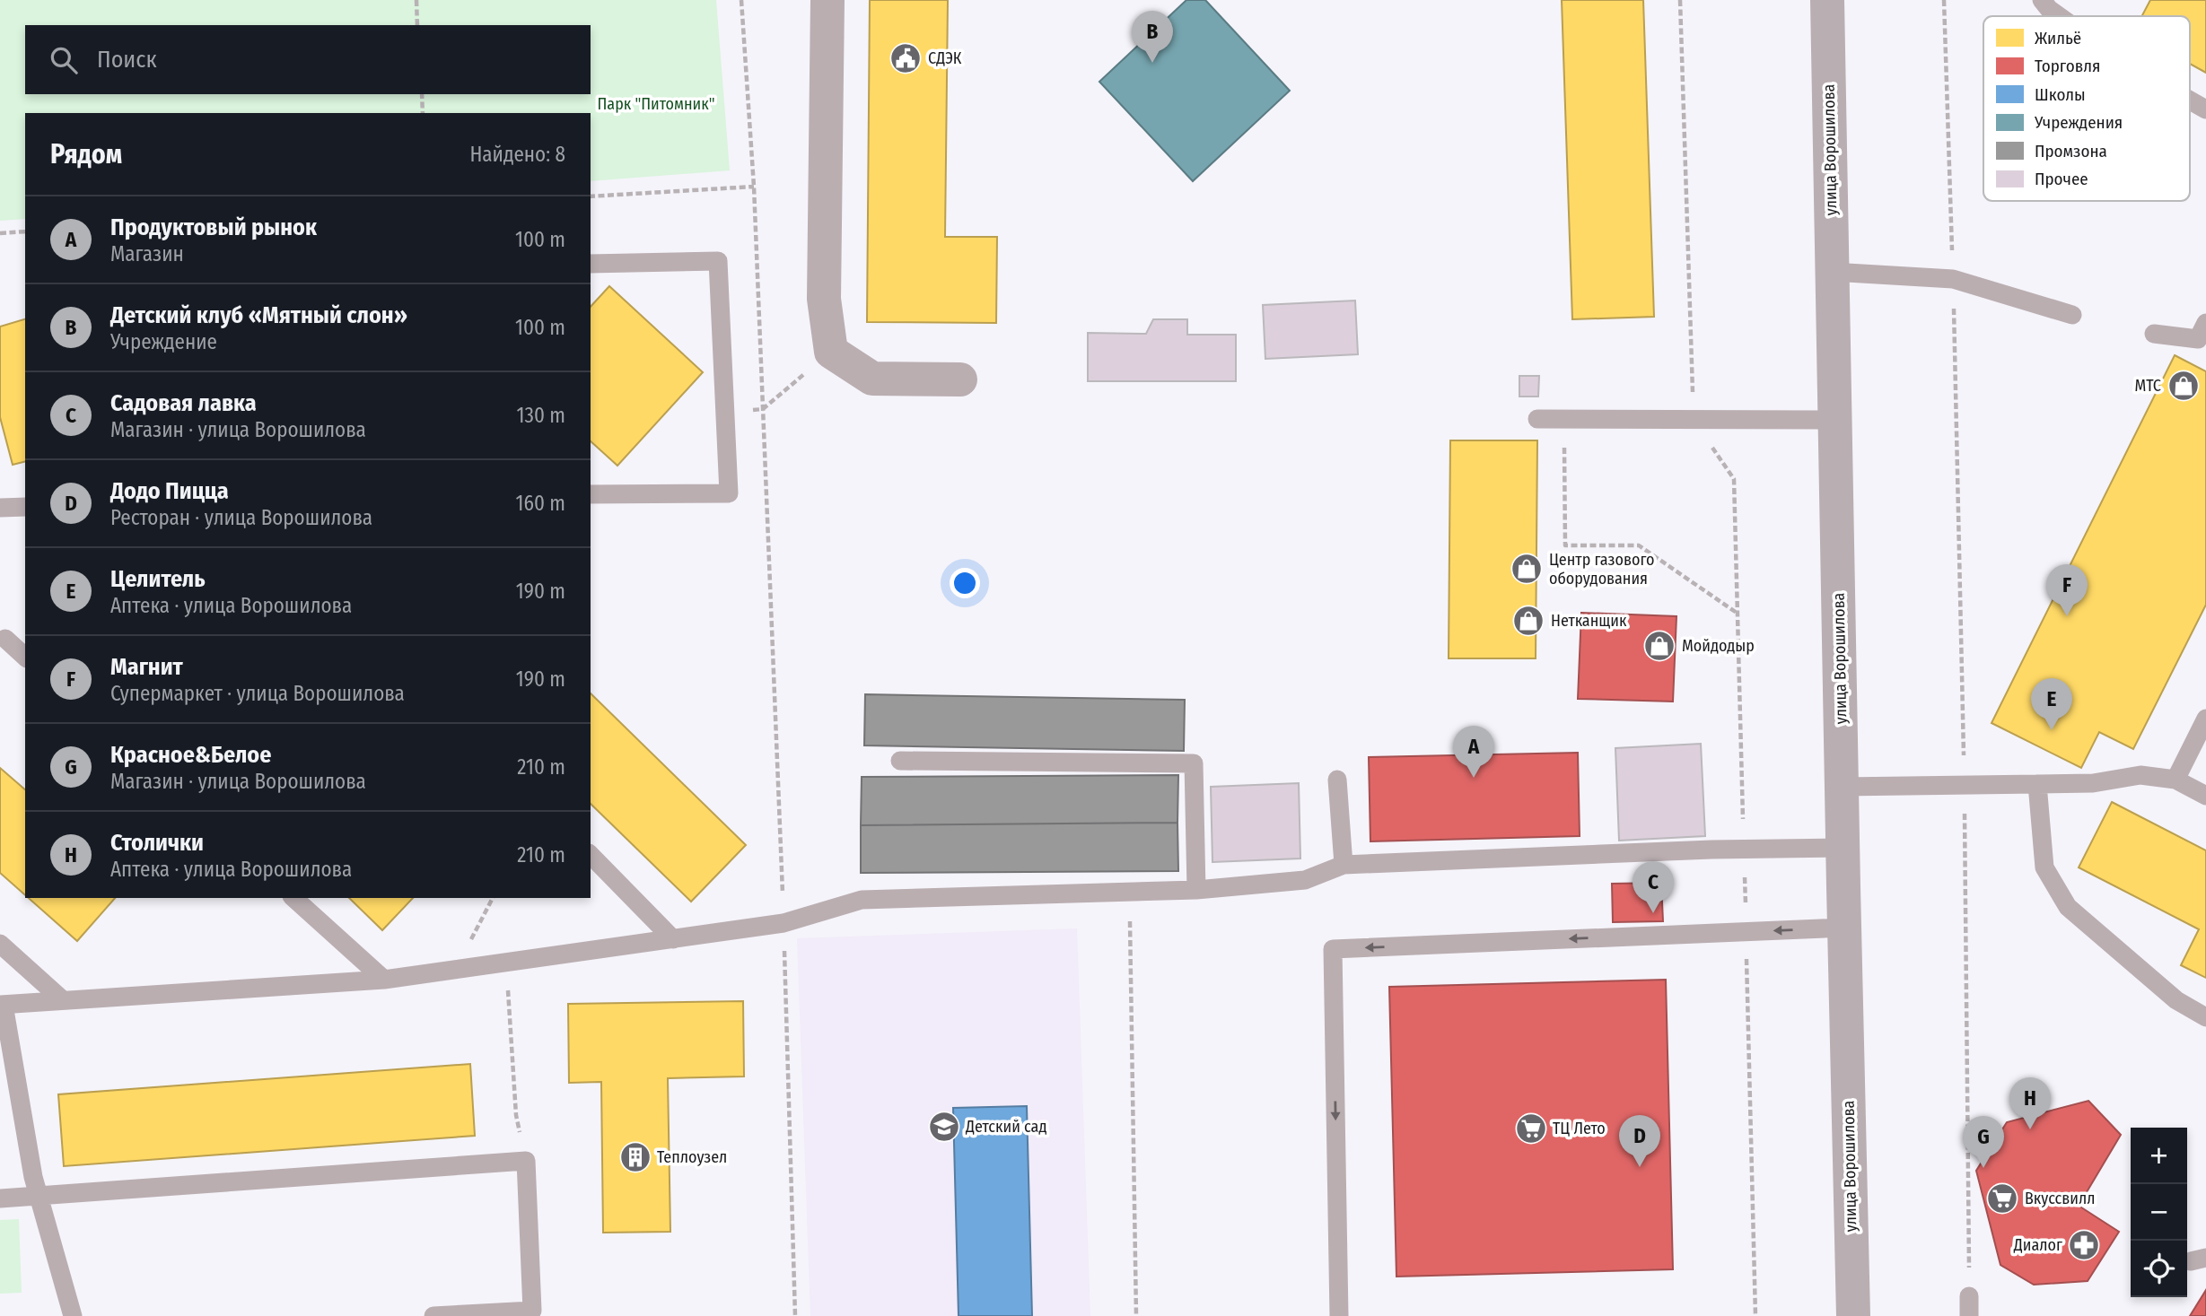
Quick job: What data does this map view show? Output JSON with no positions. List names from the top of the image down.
{
  "streets": {
    "main road": ["улица Ворошилова"]
  },
  "parks": ["Парк \"Питомник\""],
  "places": {
    "public building": ["СДЭК"],
    "shop": [
      "МТС",
      "Центр газового оборудования",
      "Нетканщик",
      "Мойдодыр"
    ],
    "school or university": ["Детский сад"],
    "supermarket": ["ТЦ Лето", "Вкуссвилл"],
    "building": ["Теплоузел"],
    "pharmacy": ["Диалог"]
  },
  "legend": [
    "Жильё",
    "Торговля",
    "Школы",
    "Учреждения",
    "Промзона",
    "Прочее"
  ],
  "page": {
    "pins": [
      "B",
      "F",
      "E",
      "A",
      "C",
      "H",
      "D",
      "G"
    ],
    "search": "Поиск",
    "heading": ["Рядом", "Найдено: 8"],
    "list": [
      {
        "mark": "A",
        "name": "Продуктовый рынок",
        "note": "Магазин",
        "value": "100 m"
      },
      {
        "mark": "B",
        "name": "Детский клуб «Мятный слон»",
        "note": "Учреждение",
        "value": "100 m"
      },
      {
        "mark": "C",
        "name": "Садовая лавка",
        "note": "Магазин · улица Ворошилова",
        "value": "130 m"
      },
      {
        "mark": "D",
        "name": "Додо Пицца",
        "note": "Ресторан · улица Ворошилова",
        "value": "160 m"
      },
      {
        "mark": "E",
        "name": "Целитель",
        "note": "Аптека · улица Ворошилова",
        "value": "190 m"
      },
      {
        "mark": "F",
        "name": "Магнит",
        "note": "Супермаркет · улица Ворошилова",
        "value": "190 m"
      },
      {
        "mark": "G",
        "name": "Красное&Белое",
        "note": "Магазин · улица Ворошилова",
        "value": "210 m"
      },
      {
        "mark": "H",
        "name": "Столички",
        "note": "Аптека · улица Ворошилова",
        "value": "210 m"
      }
    ],
    "map_buttons": ["+", "−"]
  }
}
